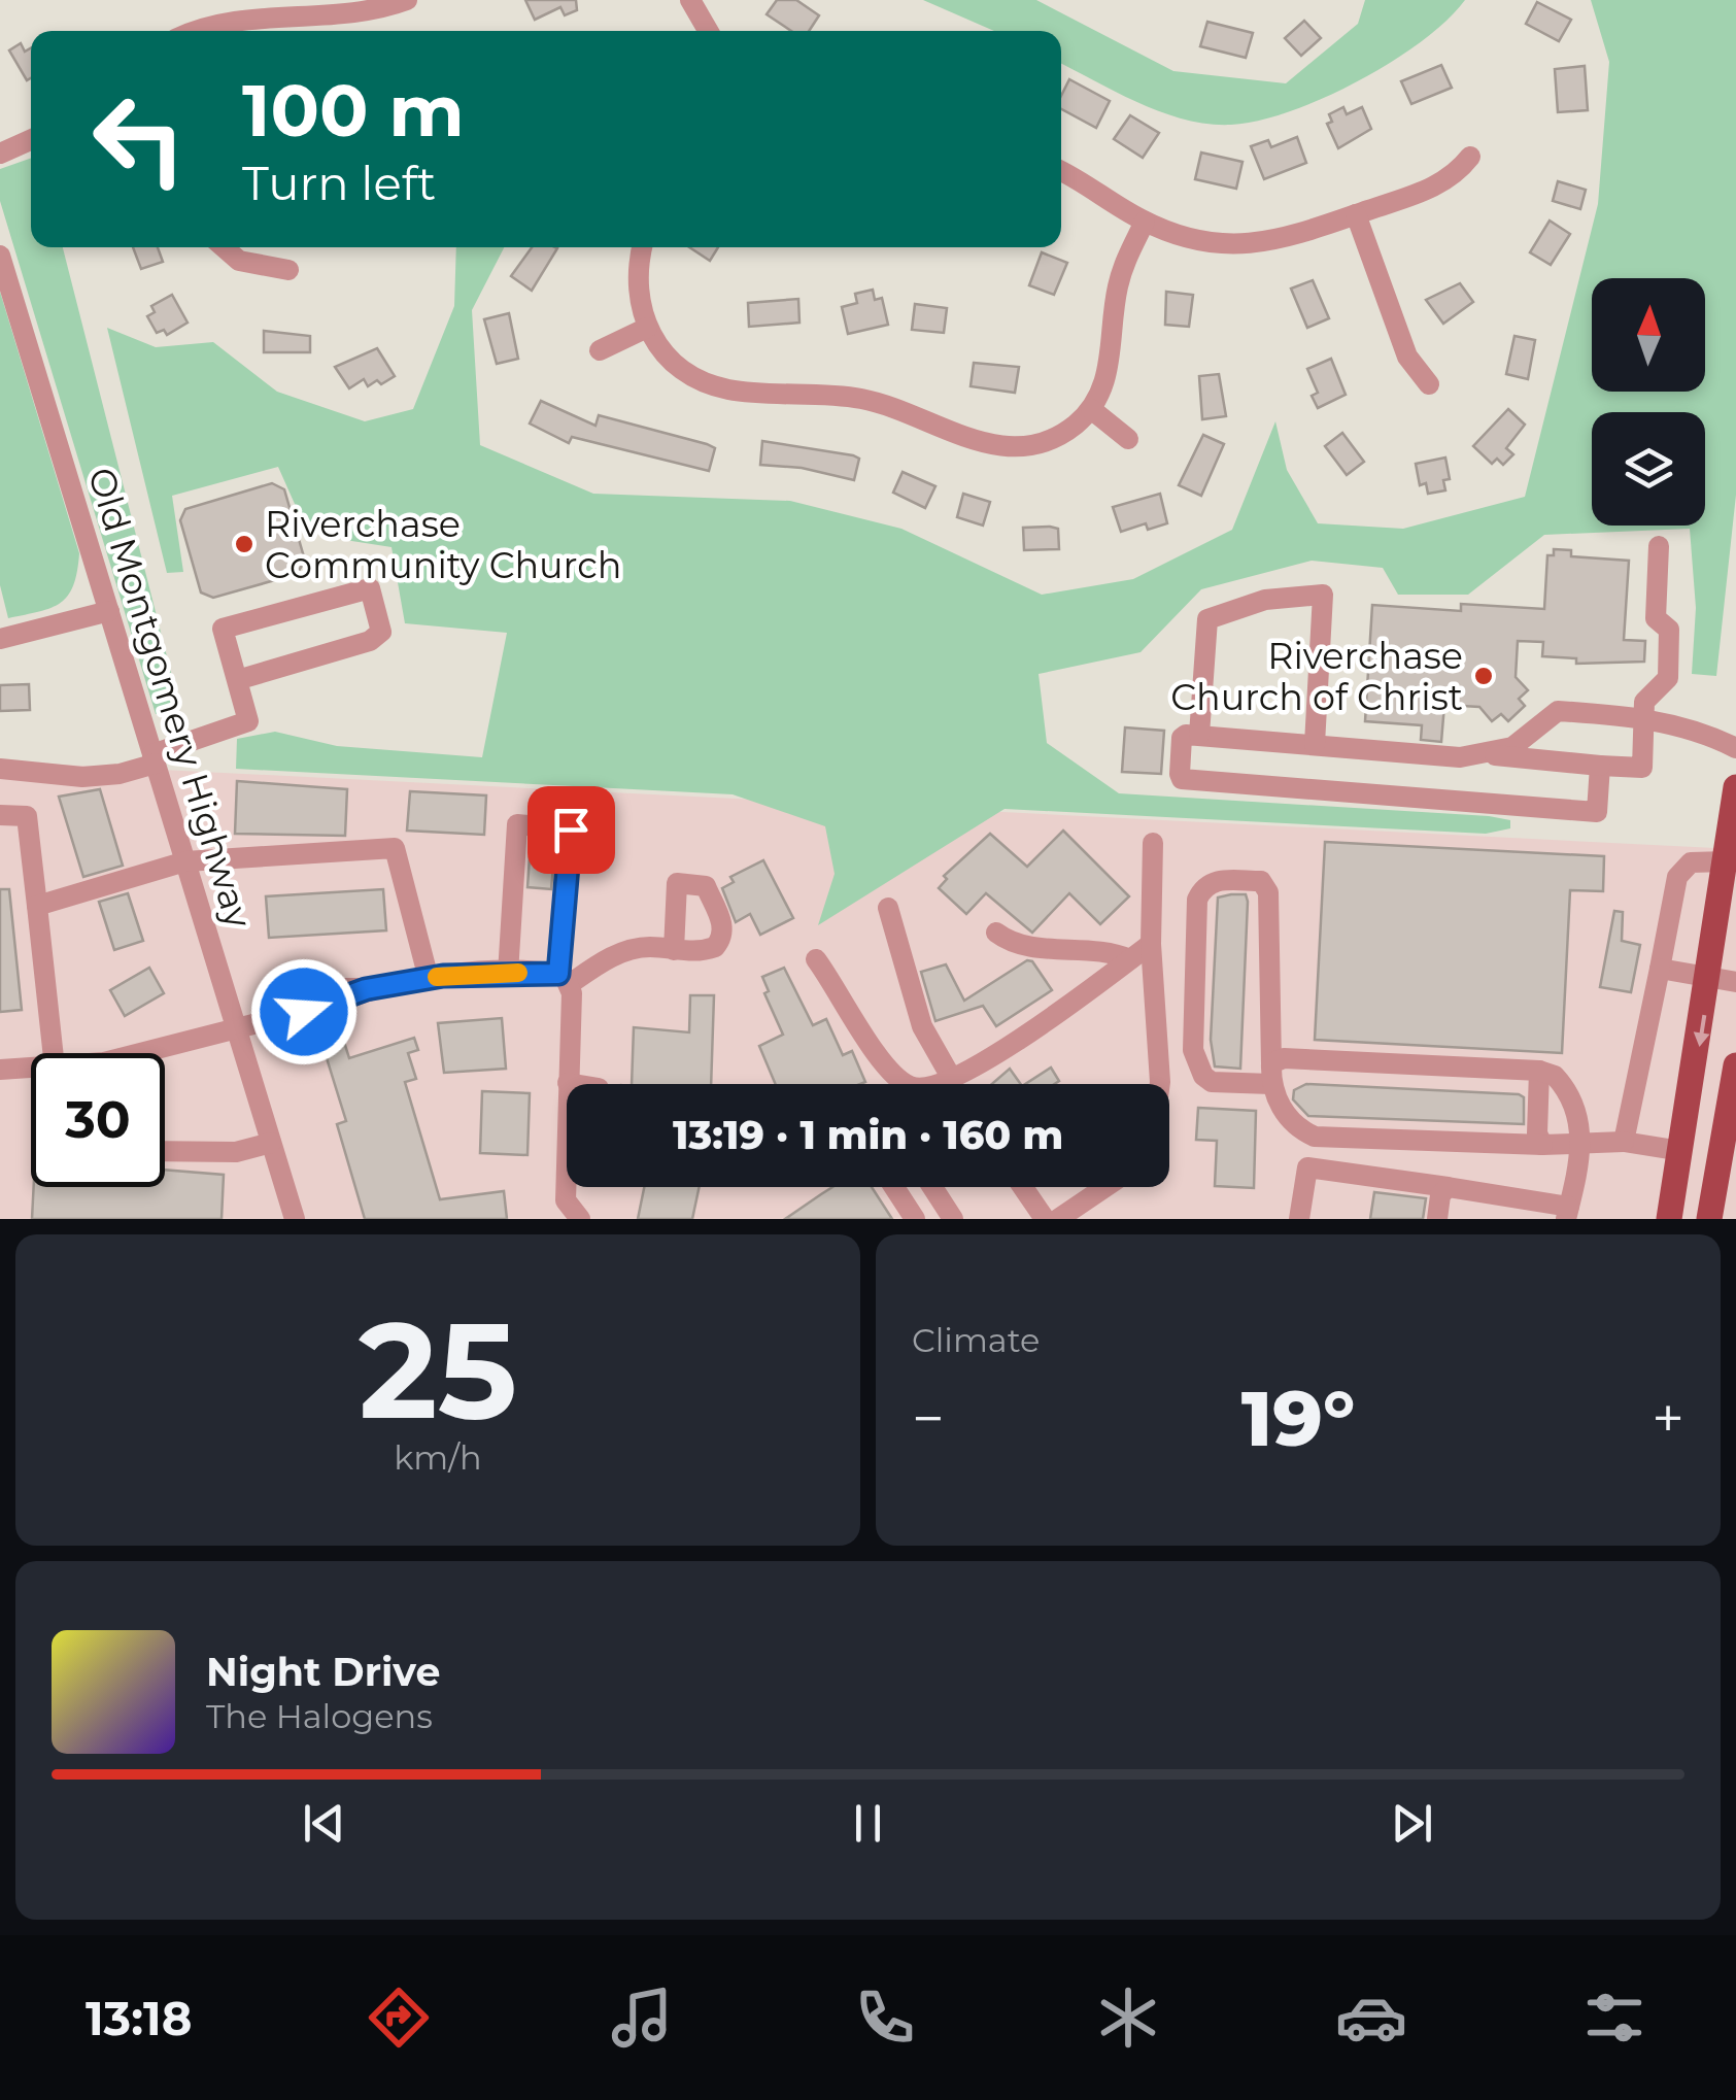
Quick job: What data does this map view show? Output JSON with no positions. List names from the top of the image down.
{
  "streets": {
    "street": ["Old Montgomery Highway"]
  },
  "places": ["Riverchase Community Church", "Riverchase Church of Christ"],
  "north": "top",
  "page": {
    "turn": ["100 m", "Turn left"],
    "limit": "30",
    "trip": "13:19 · 1 min · 160 m",
    "tile": [
      ["25", "km/h"],
      "Climate"
    ],
    "heat": ["−", "19°", "+"],
    "song": ["Night Drive", "The Halogens"],
    "tabs": "13:18"
  }
}
